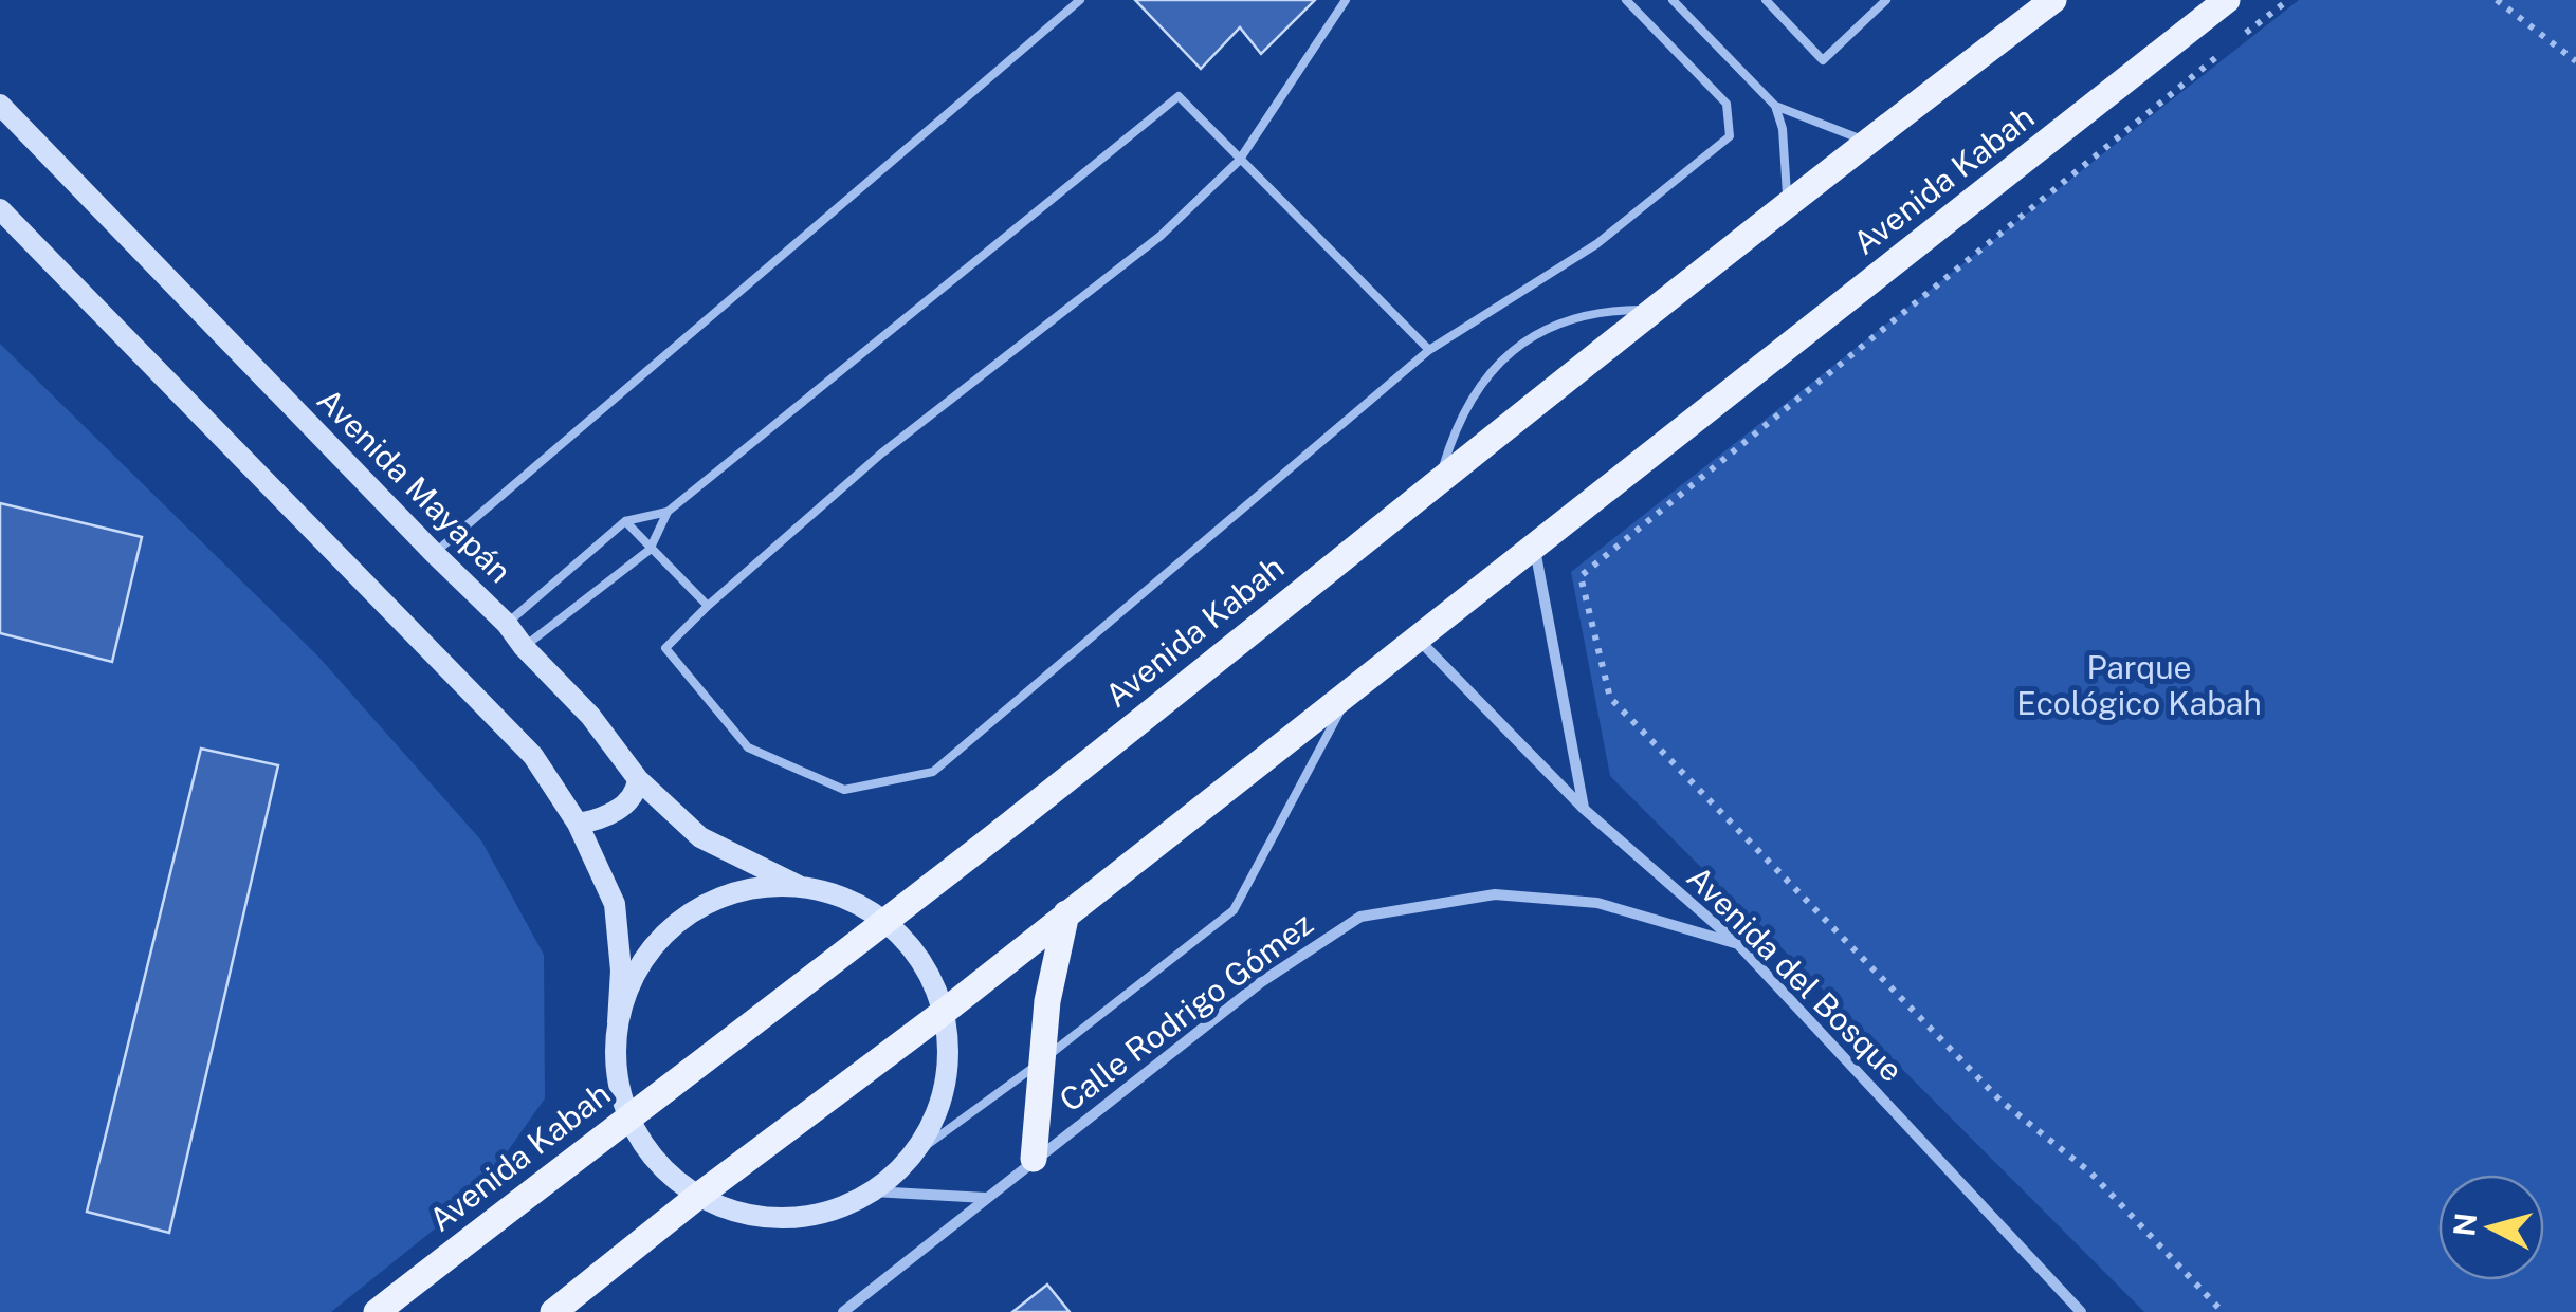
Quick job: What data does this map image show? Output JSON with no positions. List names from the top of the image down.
{
  "streets": {
    "main road": ["Avenida Kabah"],
    "street": ["Avenida Mayapán", "Avenida del Bosque", "Calle Rodrigo Gómez"]
  },
  "crossings": [
    ["Avenida Kabah", "Avenida del Bosque"],
    ["Avenida del Bosque", "Calle Rodrigo Gómez"]
  ],
  "parks": ["Parque Ecológico Kabah"],
  "north": "left"
}
